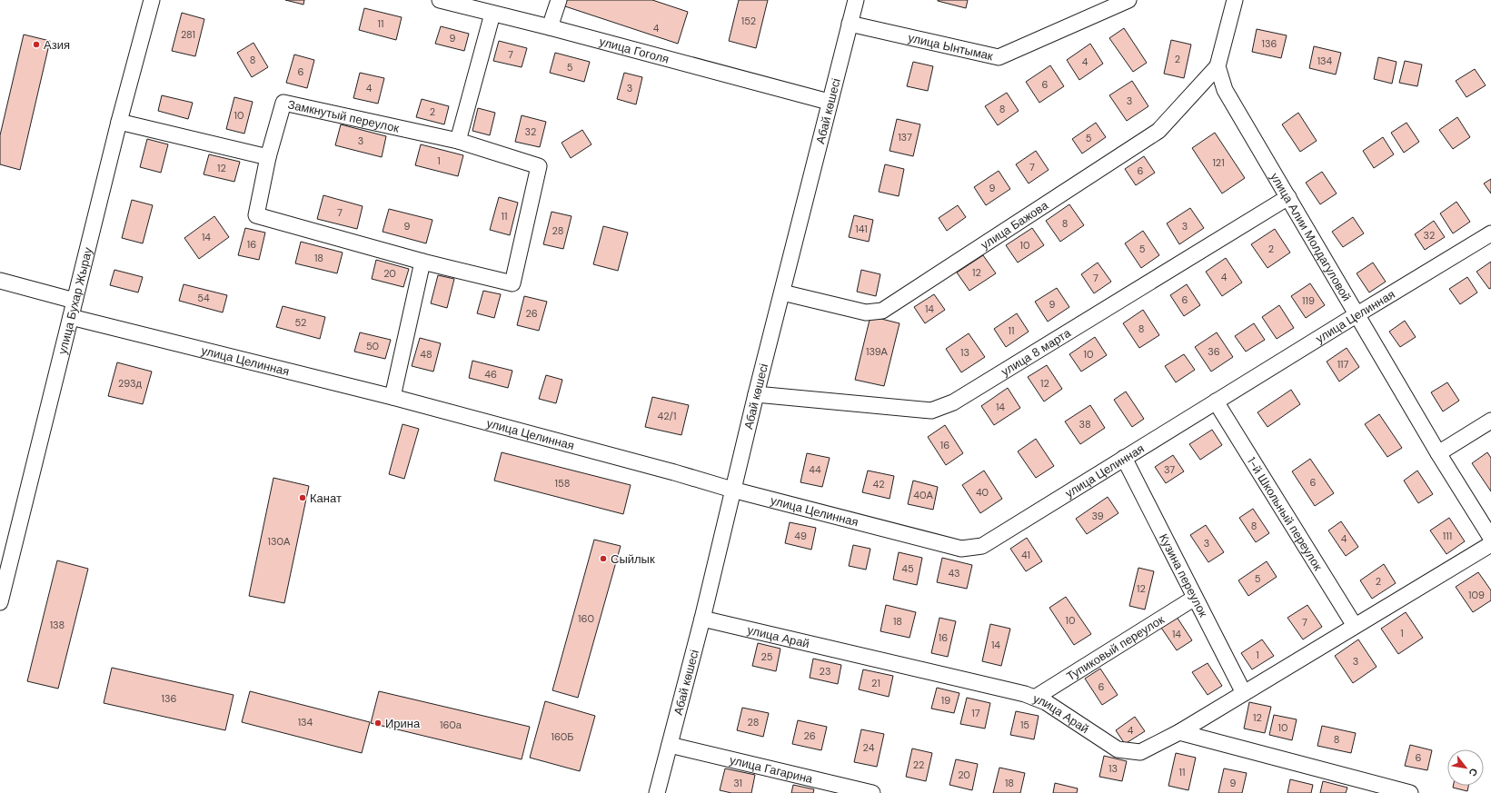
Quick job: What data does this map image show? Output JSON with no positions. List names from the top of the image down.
{
  "streets": {
    "street": [
      "улица Ынтымак",
      "улица Гоголя",
      "Абай көшесі",
      "Замкнутый переулок",
      "улица Бажова",
      "улица Алии Молдагуловой",
      "улица Бухар Жырау",
      "улица Целинная",
      "улица 8 марта",
      "1-й Школьный переулок",
      "Кузина переулок",
      "улица Арай",
      "Тупиковый переулок",
      "улица Гагарина"
    ]
  },
  "crossings": [
    ["улица Ынтымак", "Абай көшесі"],
    ["улица Гоголя", "Абай көшесі"],
    ["Абай көшесі", "улица Бажова"],
    ["Абай көшесі", "улица Целинная"],
    ["Абай көшесі", "улица 8 марта"],
    ["Абай көшесі", "улица Арай"],
    ["Абай көшесі", "улица Гагарина"],
    ["улица Бажова", "улица Алии Молдагуловой"],
    ["улица Алии Молдагуловой", "улица Целинная"],
    ["улица Алии Молдагуловой", "улица 8 марта"],
    ["улица Бухар Жырау", "улица Целинная"],
    ["улица Целинная", "1-й Школьный переулок"],
    ["улица Целинная", "Кузина переулок"],
    ["1-й Школьный переулок", "улица Арай"],
    ["Кузина переулок", "улица Арай"],
    ["Кузина переулок", "Тупиковый переулок"],
    ["улица Арай", "Тупиковый переулок"]
  ],
  "places": [
    "Азия",
    "Канат",
    "Сыйлык",
    "Ирина"
  ],
  "house_numbers": [
    "152",
    "11",
    "4",
    "281",
    "9",
    "136",
    "7",
    "2",
    "8",
    "134",
    "4",
    "5",
    "6",
    "6",
    "4",
    "3",
    "3",
    "8",
    "2",
    "10",
    "32",
    "137",
    "5",
    "3",
    "1",
    "121",
    "7",
    "12",
    "6",
    "9",
    "7",
    "11",
    "8",
    "9",
    "3",
    "141",
    "28",
    "32",
    "14",
    "16",
    "10",
    "5",
    "2",
    "18",
    "12",
    "20",
    "4",
    "7",
    "54",
    "6",
    "119",
    "9",
    "14",
    "26",
    "52",
    "8",
    "11",
    "50",
    "139А",
    "36",
    "13",
    "48",
    "10",
    "117",
    "46",
    "293д",
    "12",
    "14",
    "42/1",
    "38",
    "16",
    "44",
    "37",
    "6",
    "158",
    "42",
    "40",
    "40А",
    "39",
    "8",
    "49",
    "111",
    "4",
    "130А",
    "3",
    "41",
    "45",
    "43",
    "5",
    "2",
    "12",
    "109",
    "160",
    "10",
    "18",
    "7",
    "138",
    "1",
    "14",
    "16",
    "14",
    "1",
    "25",
    "3",
    "23",
    "21",
    "6",
    "136",
    "19",
    "17",
    "12",
    "134",
    "28",
    "160а",
    "15",
    "10",
    "4",
    "26",
    "160Б",
    "8",
    "24",
    "6",
    "22",
    "13",
    "11",
    "20",
    "31",
    "18",
    "9"
  ],
  "north": "bottom right"
}
